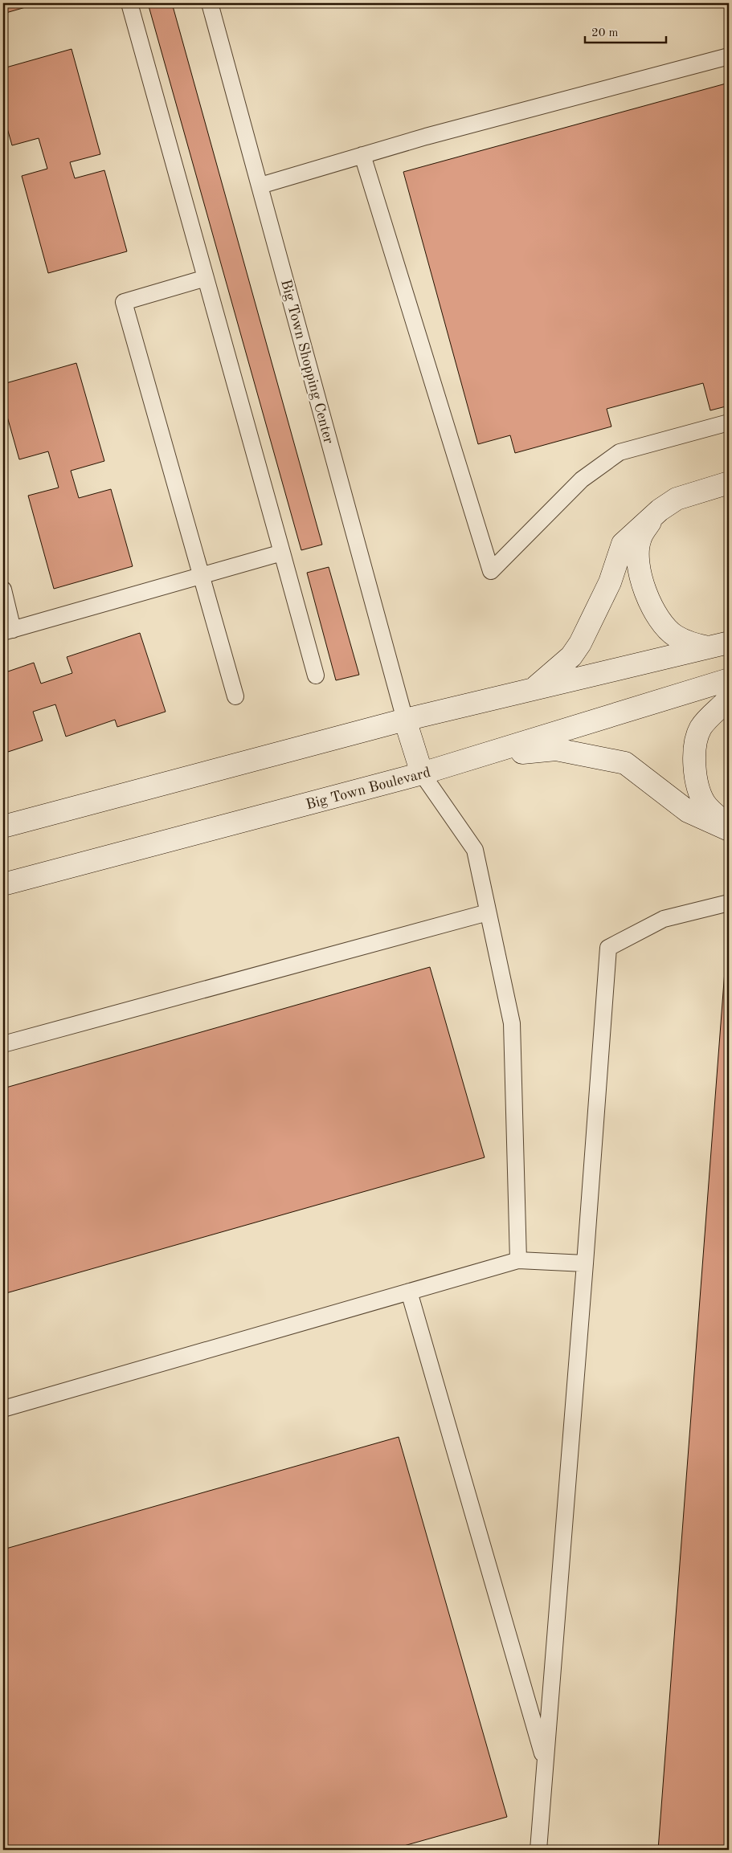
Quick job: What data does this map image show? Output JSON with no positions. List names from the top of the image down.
{
  "streets": {
    "main road": ["Big Town Boulevard"],
    "lane": ["Big Town Shopping Center"]
  },
  "scale_bar": "20 m"
}
